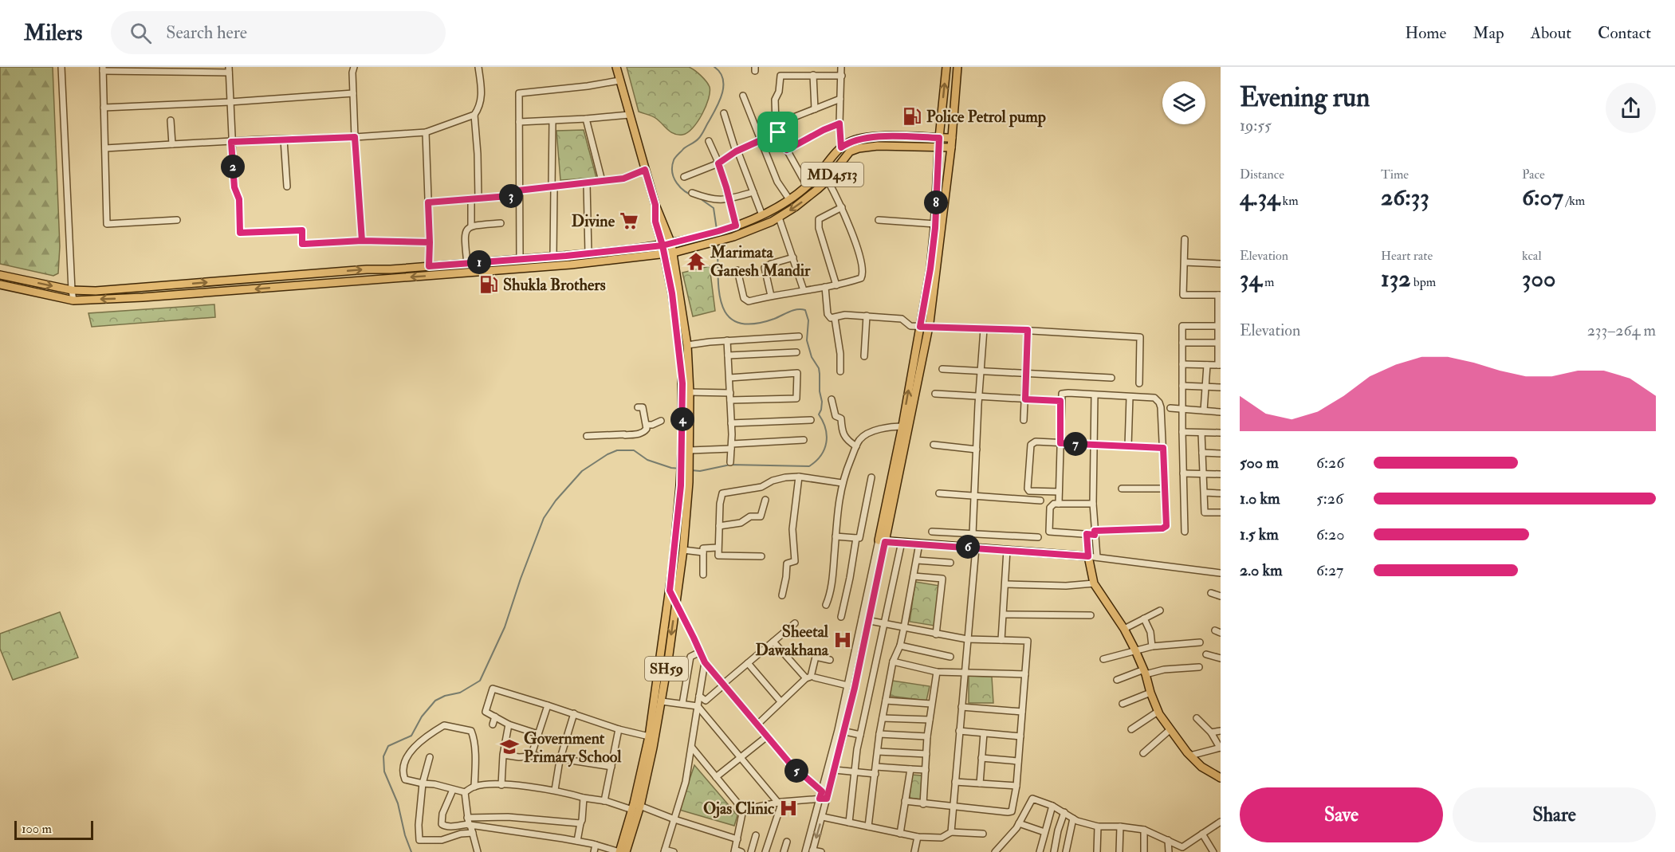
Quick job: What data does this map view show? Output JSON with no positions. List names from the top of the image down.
{
  "streets": {
    "main road": ["MD4513", "SH59"]
  },
  "crossings": [
    ["MD4513", "SH59"]
  ],
  "places": {
    "fuel station": ["Police Petrol pump", "Shukla Brothers"],
    "supermarket": ["Divine"],
    "temple": ["Marimata Ganesh Mandir"],
    "hospital": ["Sheetal Dawakhana", "Ojas Clinic"],
    "school or university": ["Government Primary School"]
  },
  "scale_bar": "100 m",
  "page": {
    "header": "Milers",
    "search": "Search here",
    "nav": [
      "Home",
      "Map",
      "About",
      "Contact"
    ],
    "heading": ["Evening run", "19:55"],
    "stats": [
      ["Distance", "4.34 km"],
      ["Time", "26:33"],
      ["Pace", "6:07 /km"],
      ["Elevation", "34 m"],
      ["Heart rate", "132 bpm"],
      ["kcal", "300"]
    ],
    "pins": [
      "2",
      "3",
      "8",
      "1",
      "4",
      "7",
      "6",
      "5"
    ],
    "chart": ["Elevation", "233–264 m"],
    "list": [
      {
        "name": "500 m",
        "note": "6:26"
      },
      {
        "name": "1.0 km",
        "note": "5:26"
      },
      {
        "name": "1.5 km",
        "note": "6:20"
      },
      {
        "name": "2.0 km",
        "note": "6:27"
      }
    ],
    "buttons": ["Save", "Share"],
    "scale": "100 m"
  }
}
